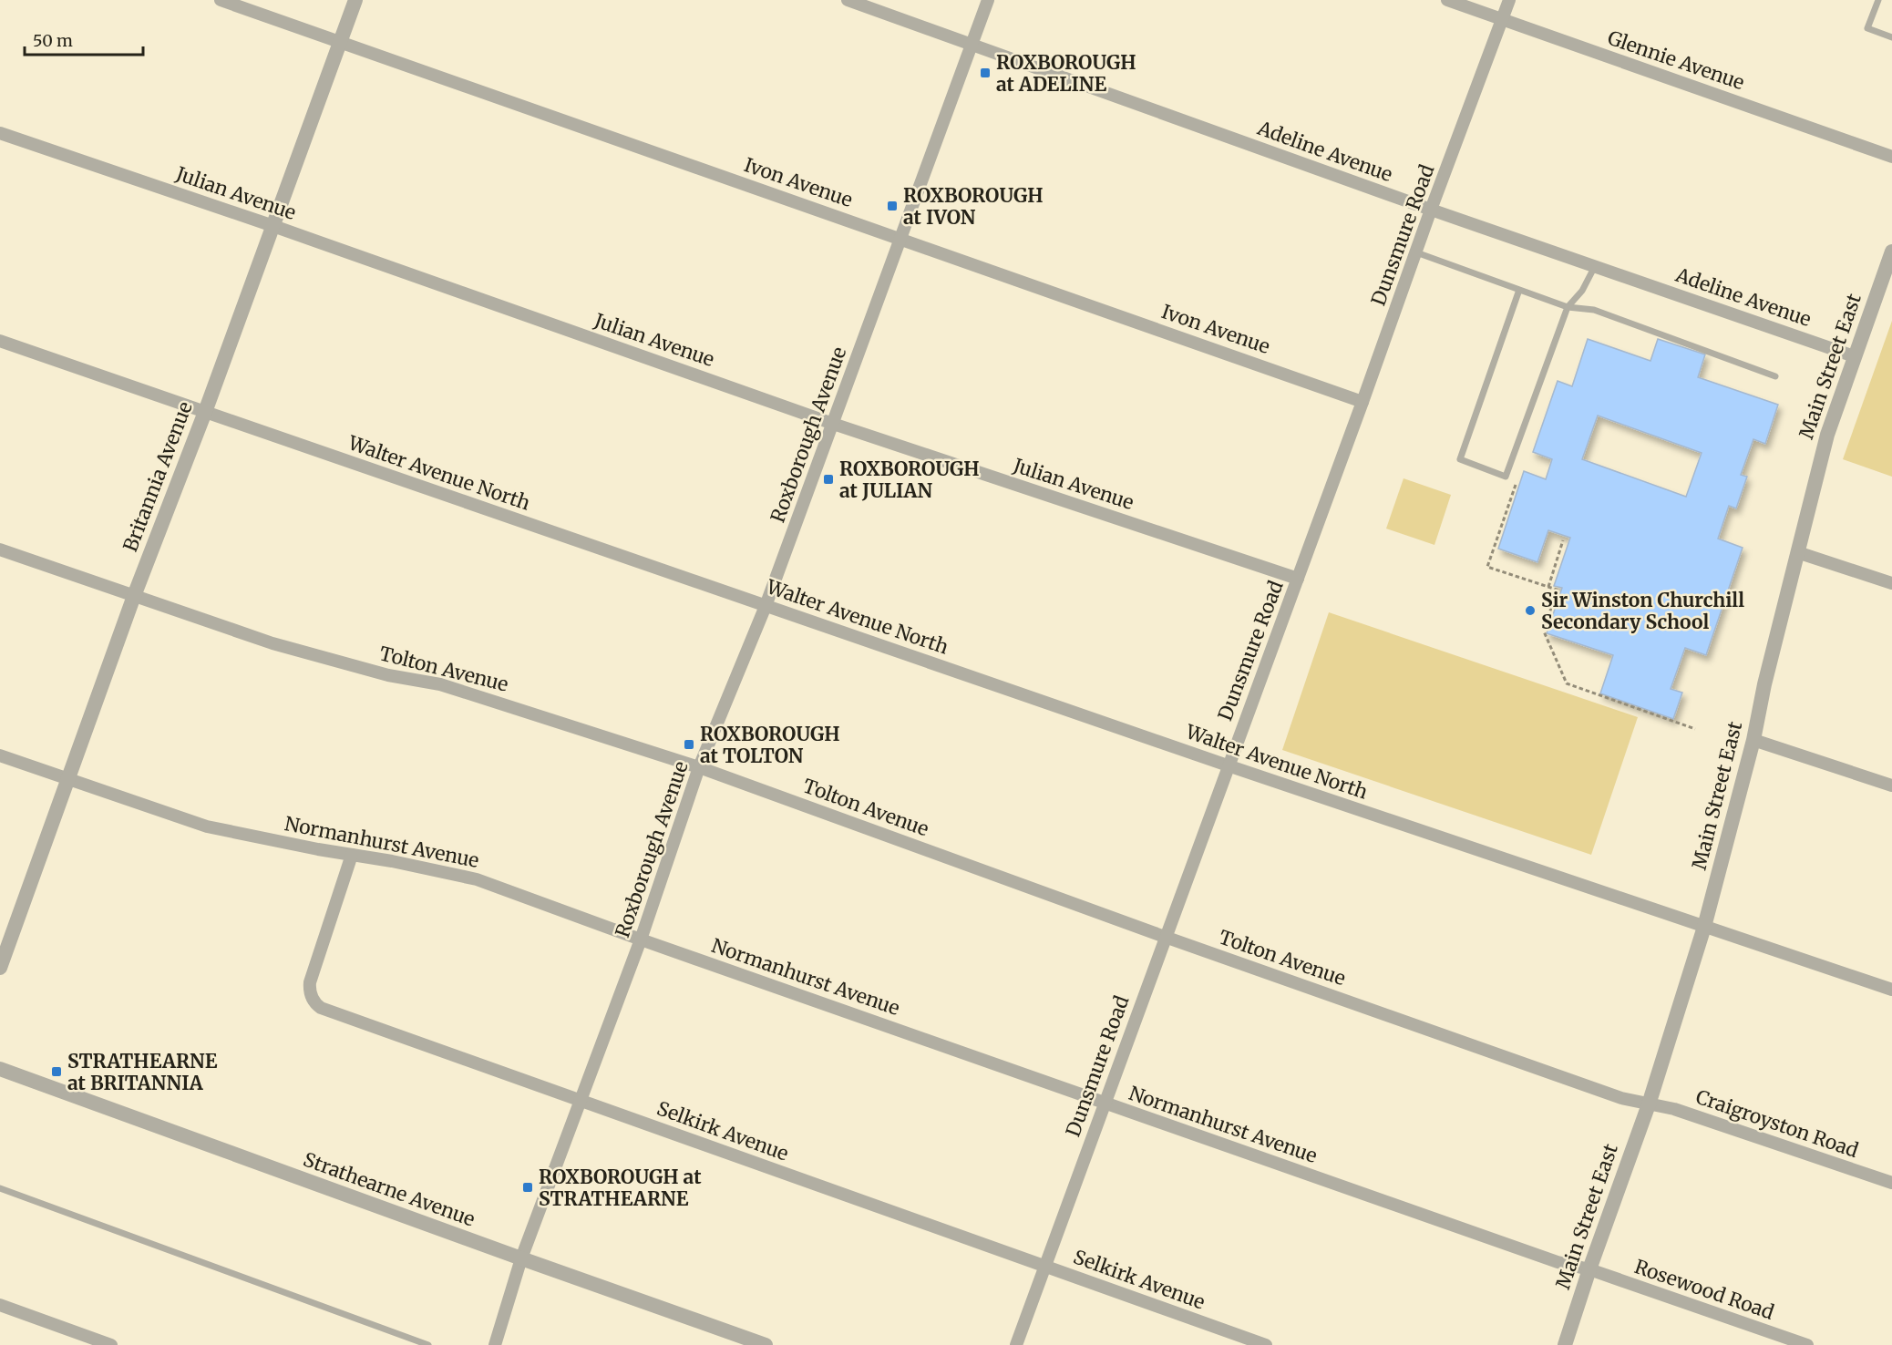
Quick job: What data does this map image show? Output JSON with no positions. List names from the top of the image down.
{
  "streets": {
    "street": [
      "Glennie Avenue",
      "Adeline Avenue",
      "Ivon Avenue",
      "Julian Avenue",
      "Dunsmure Road",
      "Main Street East",
      "Roxborough Avenue",
      "Walter Avenue North",
      "Britannia Avenue",
      "Tolton Avenue",
      "Normanhurst Avenue",
      "Craigroyston Road",
      "Selkirk Avenue",
      "Strathearne Avenue",
      "Rosewood Road"
    ]
  },
  "crossings": [
    ["Glennie Avenue", "Dunsmure Road"],
    ["Adeline Avenue", "Dunsmure Road"],
    ["Adeline Avenue", "Main Street East"],
    ["Adeline Avenue", "Roxborough Avenue"],
    ["Ivon Avenue", "Dunsmure Road"],
    ["Ivon Avenue", "Roxborough Avenue"],
    ["Ivon Avenue", "Britannia Avenue"],
    ["Julian Avenue", "Dunsmure Road"],
    ["Julian Avenue", "Roxborough Avenue"],
    ["Julian Avenue", "Britannia Avenue"],
    ["Dunsmure Road", "Walter Avenue North"],
    ["Dunsmure Road", "Tolton Avenue"],
    ["Dunsmure Road", "Normanhurst Avenue"],
    ["Dunsmure Road", "Selkirk Avenue"],
    ["Main Street East", "Walter Avenue North"],
    ["Main Street East", "Tolton Avenue"],
    ["Main Street East", "Normanhurst Avenue"],
    ["Main Street East", "Craigroyston Road"],
    ["Main Street East", "Rosewood Road"],
    ["Roxborough Avenue", "Walter Avenue North"],
    ["Roxborough Avenue", "Tolton Avenue"],
    ["Roxborough Avenue", "Normanhurst Avenue"],
    ["Roxborough Avenue", "Selkirk Avenue"],
    ["Roxborough Avenue", "Strathearne Avenue"],
    ["Walter Avenue North", "Britannia Avenue"],
    ["Britannia Avenue", "Tolton Avenue"],
    ["Britannia Avenue", "Normanhurst Avenue"],
    ["Tolton Avenue", "Craigroyston Road"],
    ["Normanhurst Avenue", "Selkirk Avenue"],
    ["Normanhurst Avenue", "Rosewood Road"]
  ],
  "places": {
    "transit": [
      "ROXBOROUGH at ADELINE",
      "ROXBOROUGH at IVON",
      "ROXBOROUGH at JULIAN",
      "ROXBOROUGH at TOLTON",
      "STRATHEARNE at BRITANNIA",
      "ROXBOROUGH at STRATHEARNE"
    ],
    "other": ["Sir Winston Churchill Secondary School"]
  },
  "scale_bar": "50 m"
}
